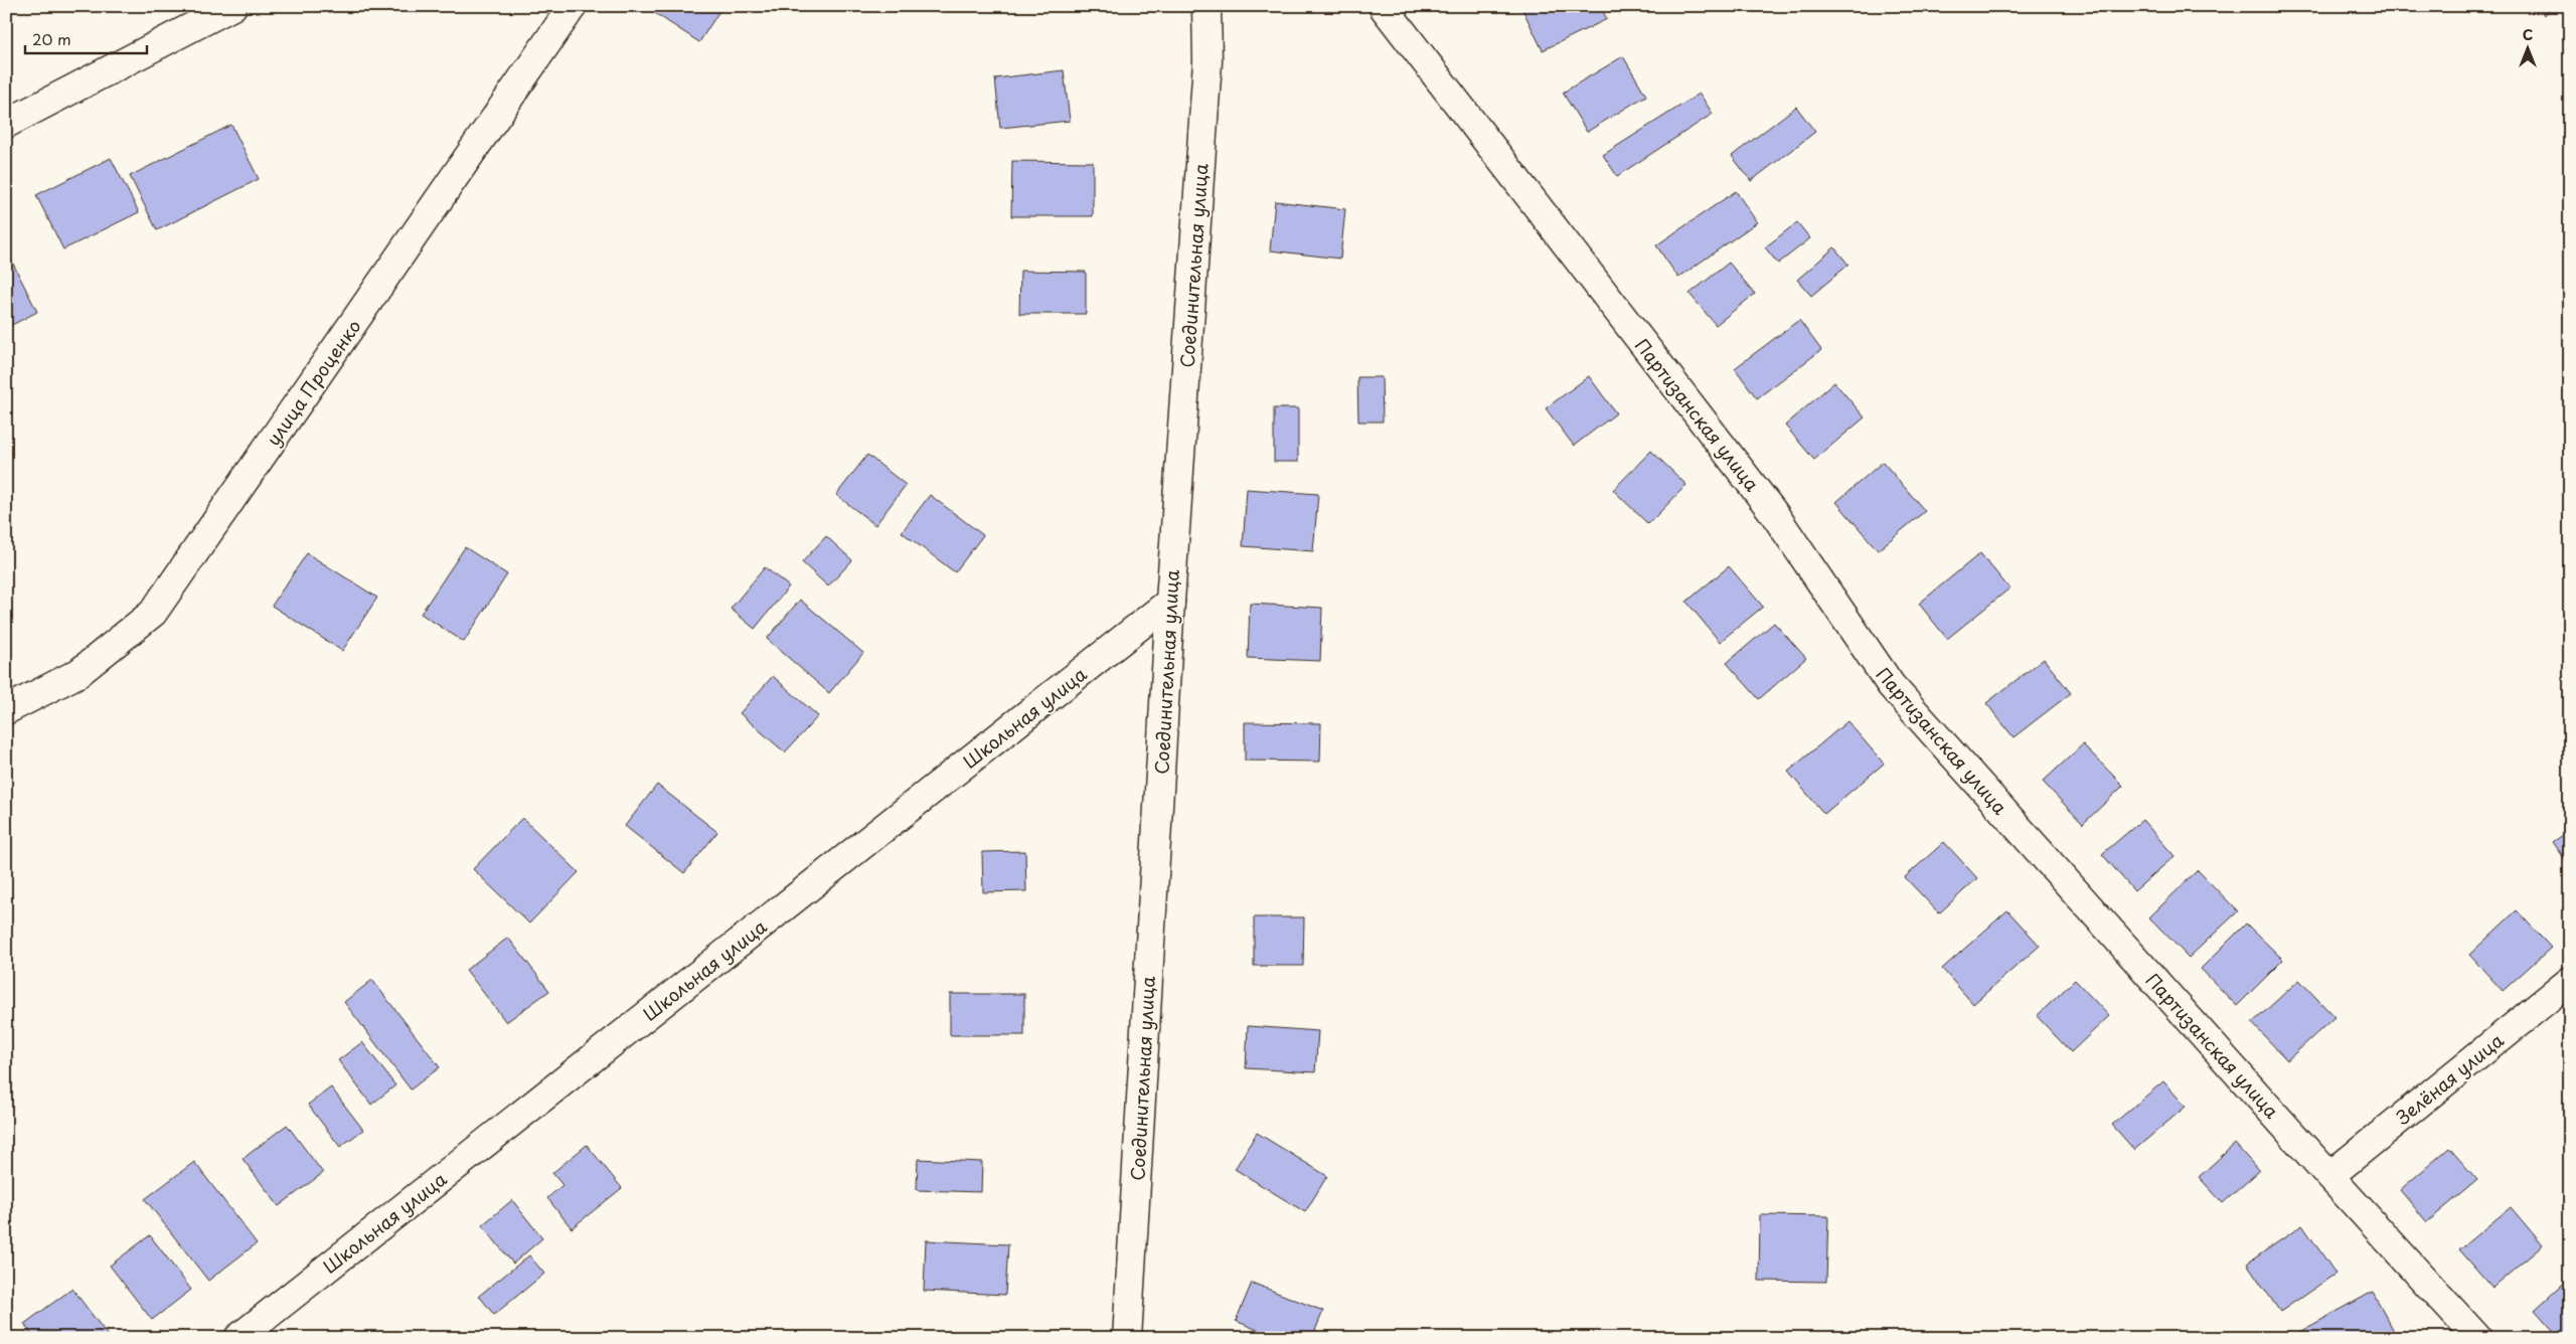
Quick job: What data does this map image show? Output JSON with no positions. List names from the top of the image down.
{
  "streets": {
    "street": [
      "Соединительная улица",
      "улица Проценко",
      "Партизанская улица",
      "Школьная улица",
      "Зелёная улица"
    ]
  },
  "crossings": [
    ["Соединительная улица", "Школьная улица"],
    ["Партизанская улица", "Зелёная улица"]
  ],
  "scale_bar": "20 m",
  "north": "top"
}
